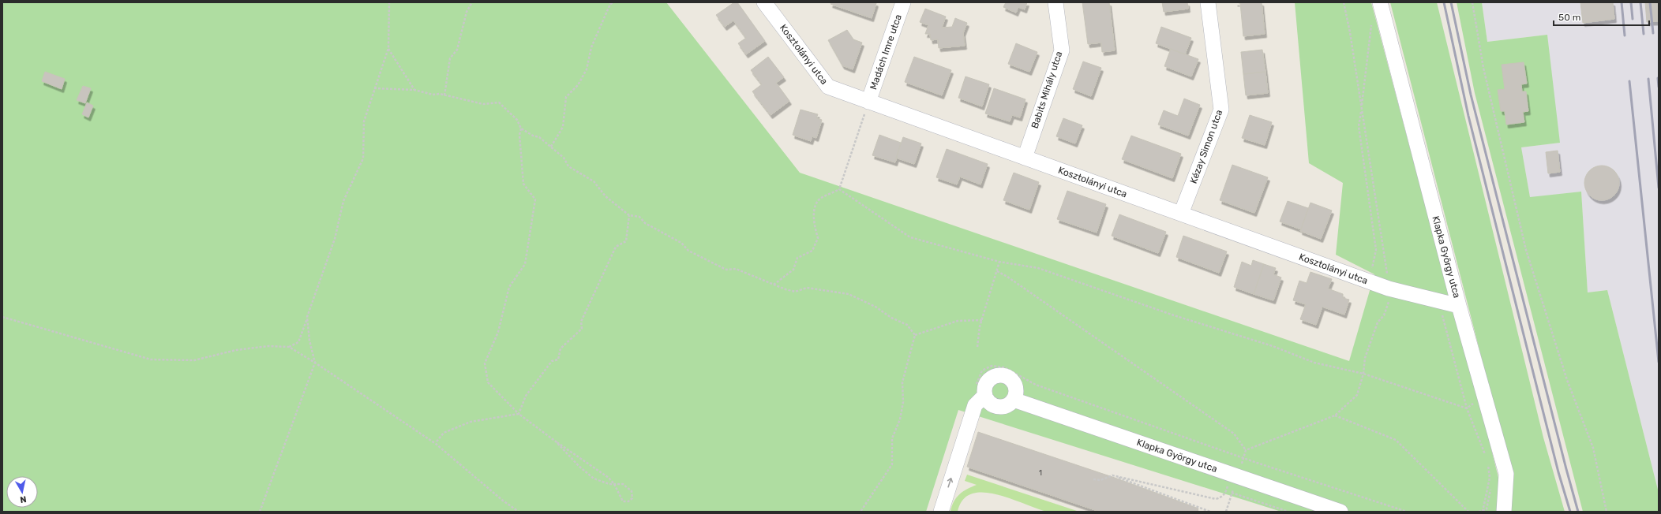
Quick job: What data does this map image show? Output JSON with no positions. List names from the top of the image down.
{
  "streets": {
    "street": [
      "Madách Imre utca",
      "Kosztolányi utca",
      "Babits Mihály utca",
      "Kézay Simon utca",
      "Klapka György utca"
    ]
  },
  "crossings": [
    ["Madách Imre utca", "Kosztolányi utca"],
    ["Kosztolányi utca", "Babits Mihály utca"],
    ["Kosztolányi utca", "Kézay Simon utca"],
    ["Kosztolányi utca", "Klapka György utca"]
  ],
  "house_numbers": ["1"],
  "scale_bar": "50 m",
  "north": "bottom"
}
